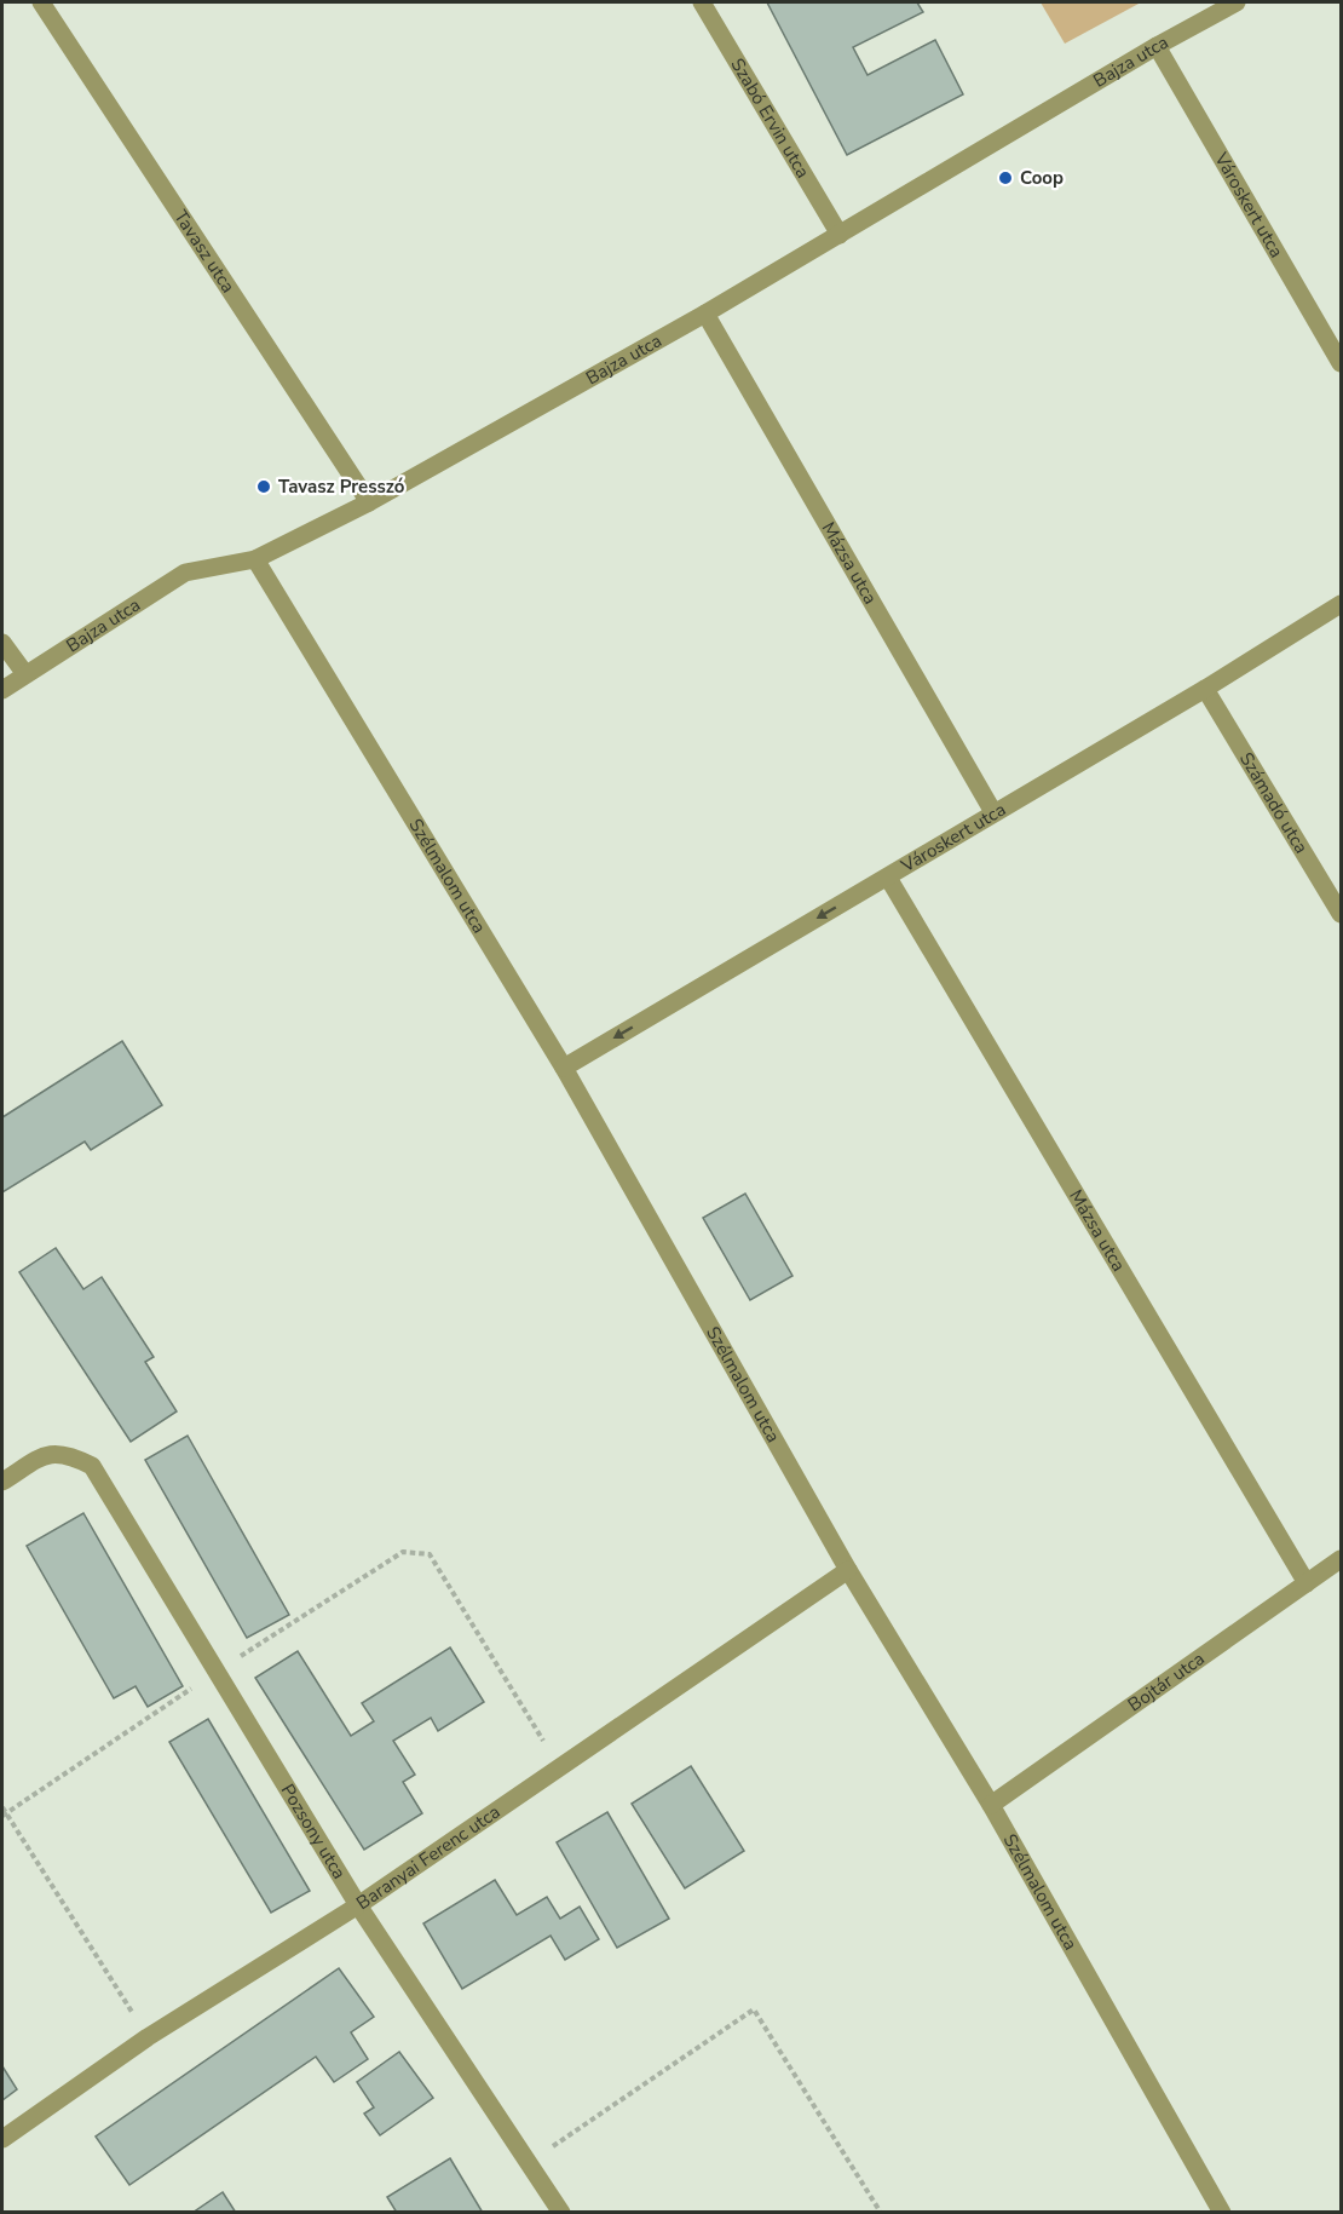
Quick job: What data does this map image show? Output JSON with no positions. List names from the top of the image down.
{
  "streets": {
    "street": [
      "Bajza utca",
      "Szabó Ervin utca",
      "Városkert utca",
      "Tavasz utca",
      "Mázsa utca",
      "Számadó utca",
      "Szélmalom utca",
      "Bojtár utca",
      "Pozsony utca",
      "Baranyai Ferenc utca"
    ]
  },
  "crossings": [
    ["Bajza utca", "Szabó Ervin utca"],
    ["Bajza utca", "Városkert utca"],
    ["Bajza utca", "Tavasz utca"],
    ["Bajza utca", "Mázsa utca"],
    ["Bajza utca", "Szélmalom utca"],
    ["Városkert utca", "Mázsa utca"],
    ["Városkert utca", "Számadó utca"],
    ["Városkert utca", "Szélmalom utca"],
    ["Mázsa utca", "Bojtár utca"],
    ["Szélmalom utca", "Bojtár utca"],
    ["Szélmalom utca", "Baranyai Ferenc utca"],
    ["Pozsony utca", "Baranyai Ferenc utca"]
  ],
  "places": ["Coop", "Tavasz Presszó"]
}
